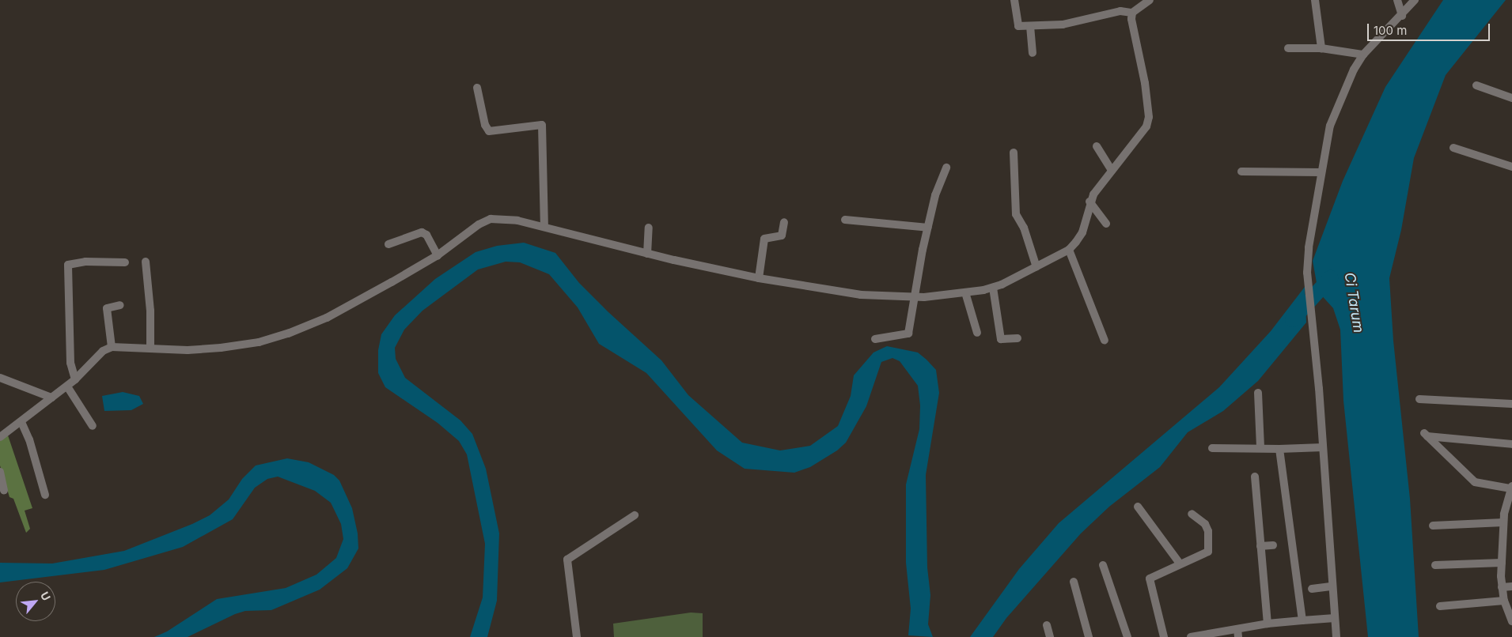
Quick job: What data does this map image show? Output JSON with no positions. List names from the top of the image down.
{
  "water": ["Ci Tarum"],
  "scale_bar": "100 m",
  "north": "top right"
}
